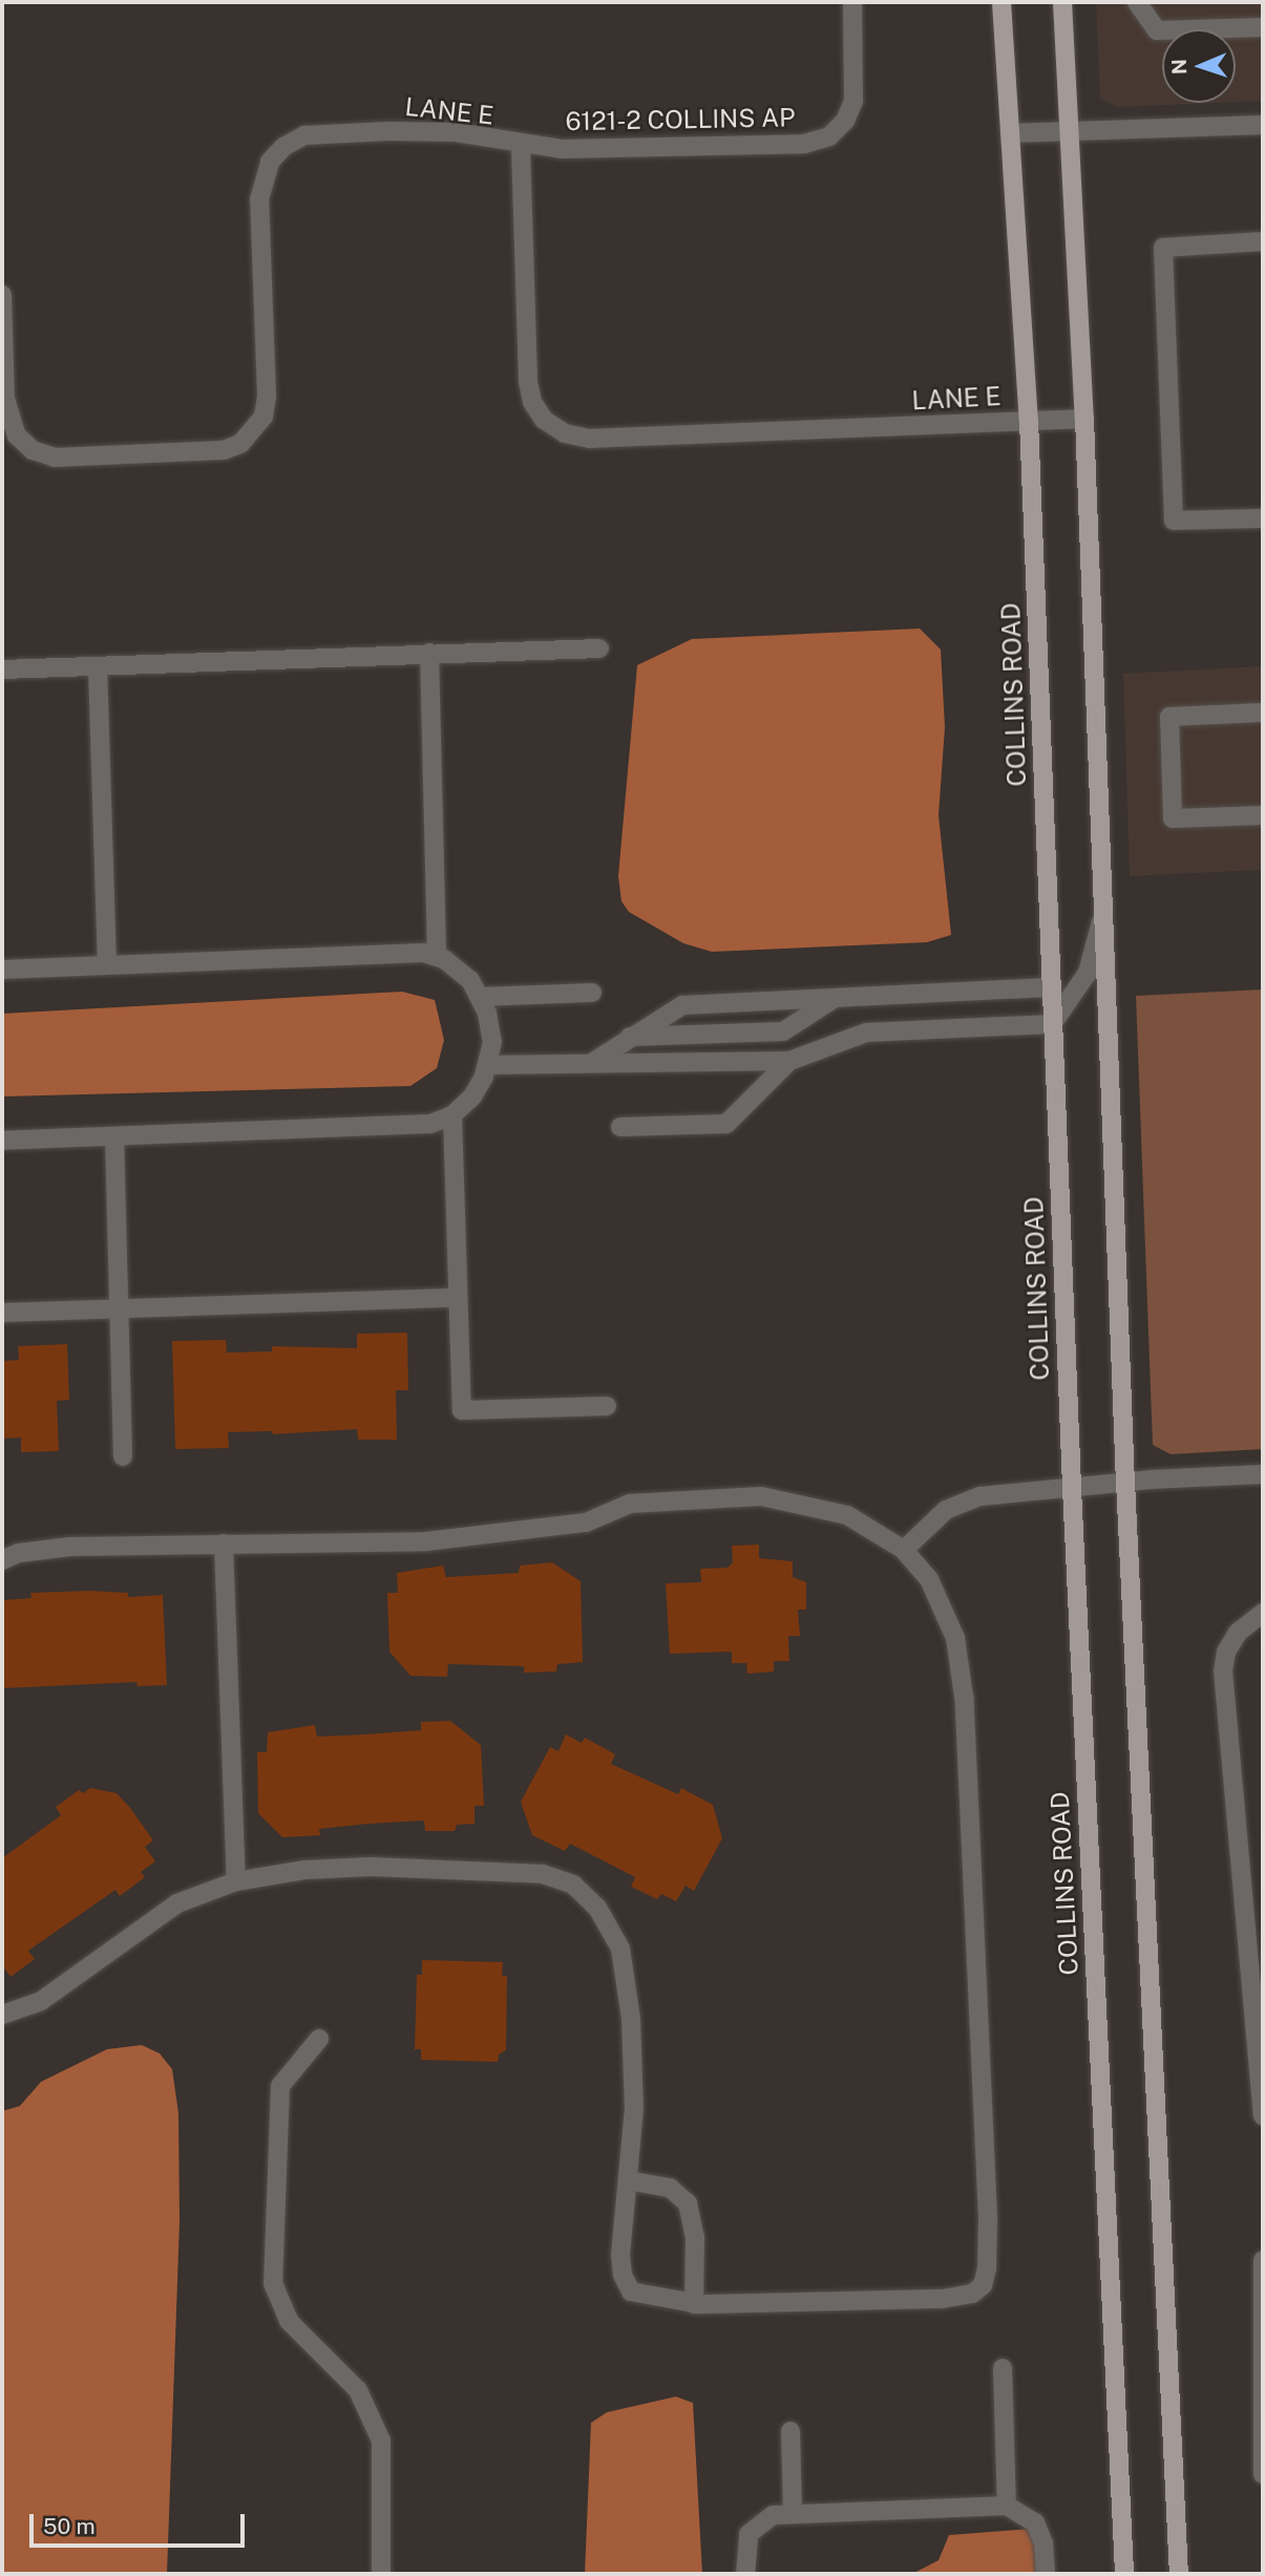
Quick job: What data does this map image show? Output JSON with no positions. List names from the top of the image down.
{
  "streets": {
    "main road": ["COLLINS ROAD"],
    "street": ["LANE E", "6121-2 COLLINS AP"]
  },
  "crossings": [
    ["LANE E", "6121-2 COLLINS AP"],
    ["LANE E", "COLLINS ROAD"]
  ],
  "scale_bar": "50 m",
  "north": "left"
}
